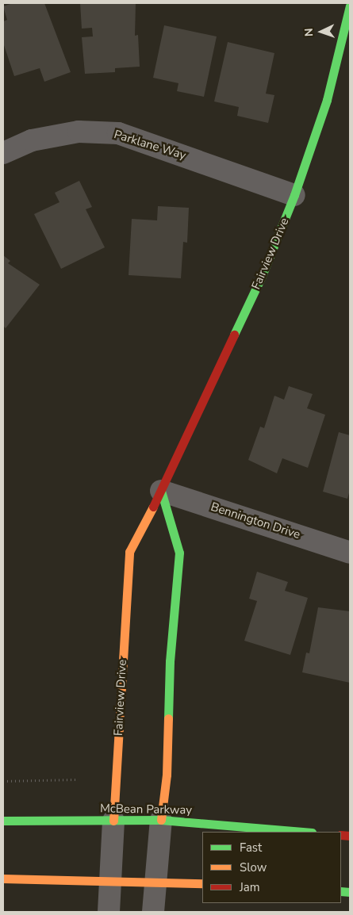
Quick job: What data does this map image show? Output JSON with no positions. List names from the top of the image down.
{
  "streets": {
    "street": [
      "Parklane Way",
      "Fairview Drive",
      "Bennington Drive",
      "McBean Parkway"
    ]
  },
  "crossings": [
    ["Parklane Way", "Fairview Drive"],
    ["Fairview Drive", "Bennington Drive"],
    ["Fairview Drive", "McBean Parkway"]
  ],
  "legend": ["Fast", "Slow", "Jam"],
  "north": "left"
}
